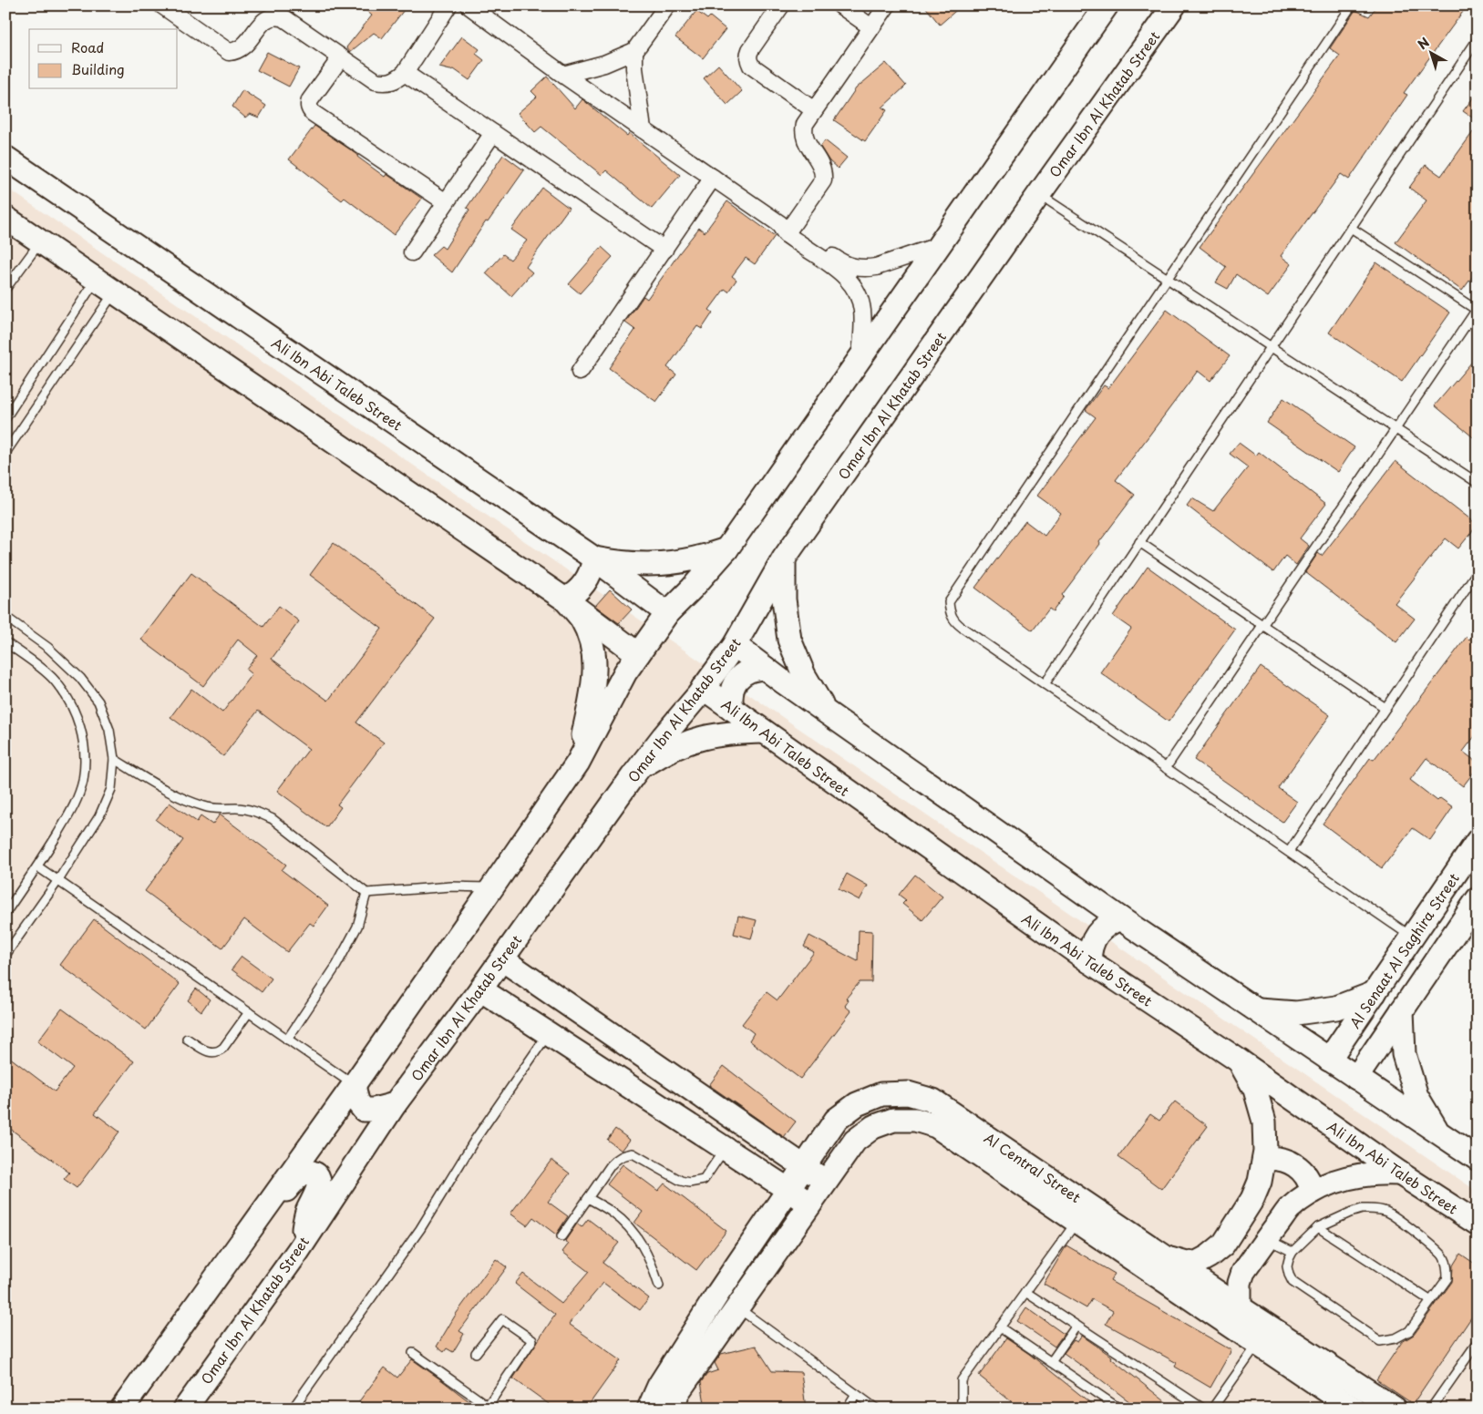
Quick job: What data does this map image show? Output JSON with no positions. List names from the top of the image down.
{
  "streets": {
    "street": [
      "Omar Ibn Al Khatab Street",
      "Ali Ibn Abi Taleb Street",
      "Al Senaat Al Saghira Street",
      "Al Central Street"
    ]
  },
  "crossings": [
    ["Omar Ibn Al Khatab Street", "Ali Ibn Abi Taleb Street"]
  ],
  "legend": ["Road", "Building"],
  "north": "top left"
}
